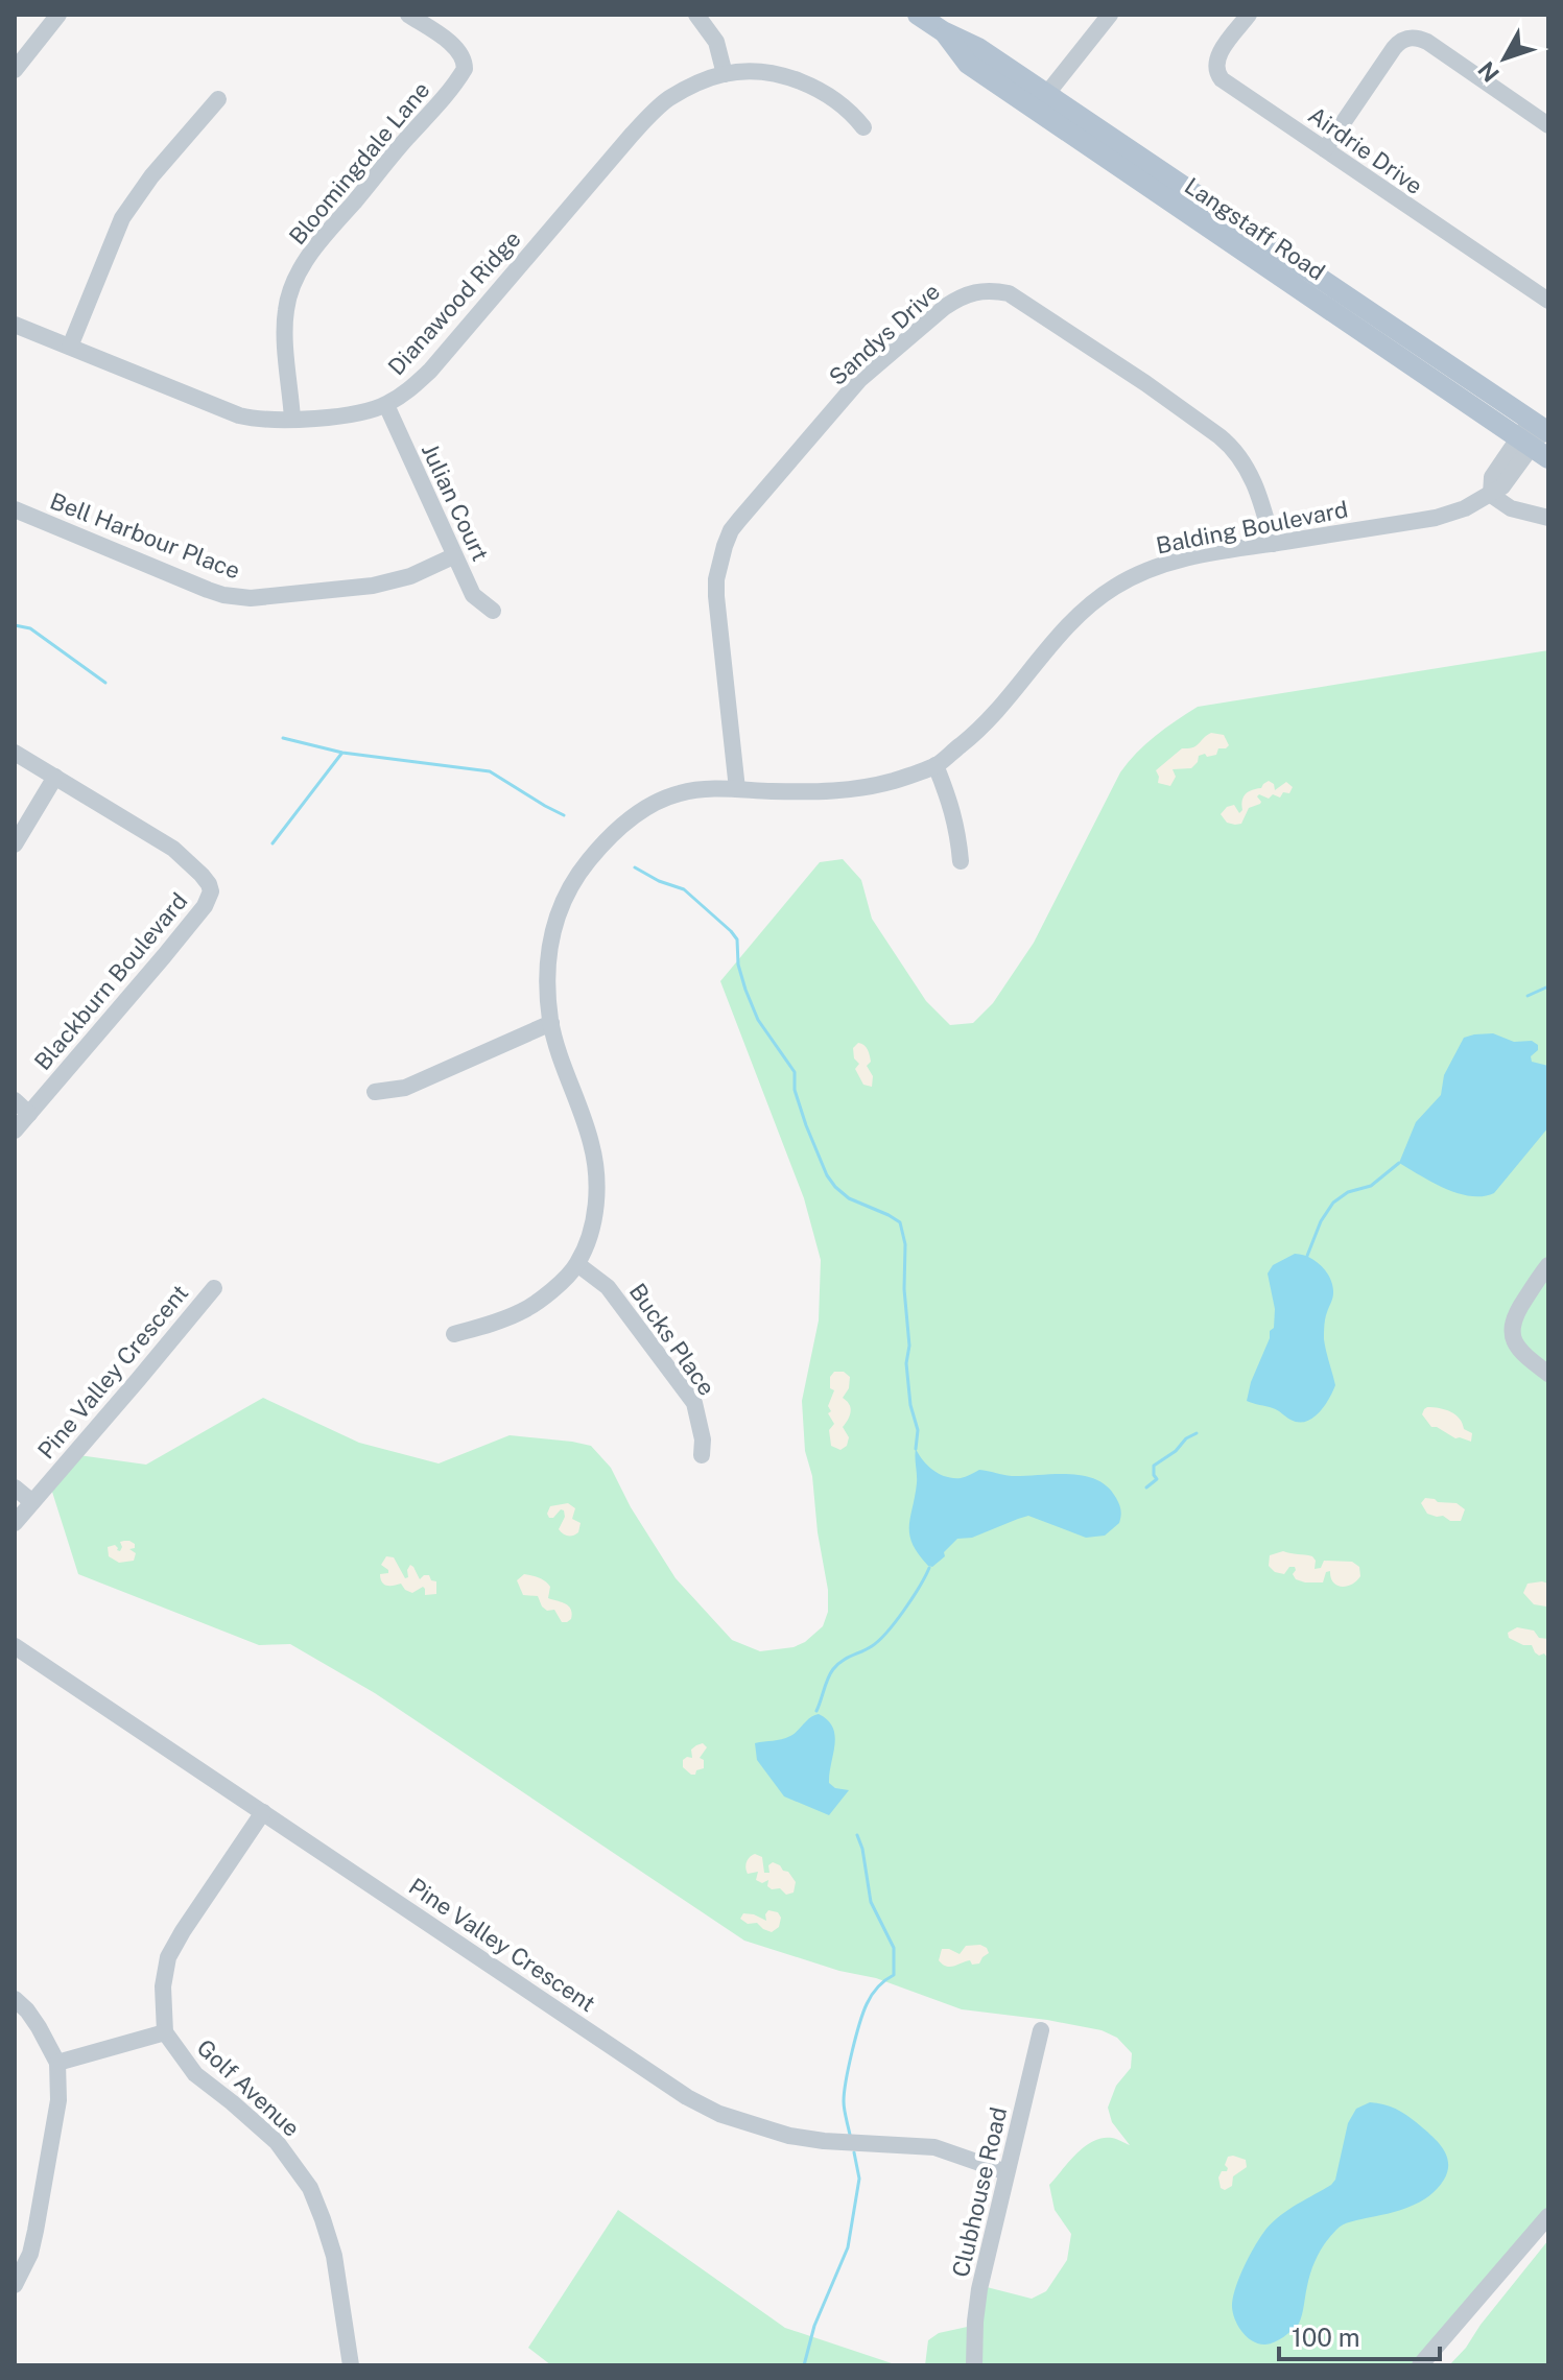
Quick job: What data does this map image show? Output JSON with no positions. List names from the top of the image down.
{
  "streets": {
    "main road": ["Langstaff Road"],
    "street": [
      "Airdrie Drive",
      "Bloomingdale Lane",
      "Dianawood Ridge",
      "Sandys Drive",
      "Julian Court",
      "Balding Boulevard",
      "Bell Harbour Place",
      "Blackburn Boulevard",
      "Bucks Place",
      "Pine Valley Crescent",
      "Golf Avenue",
      "Clubhouse Road"
    ]
  },
  "crossings": [
    ["Bloomingdale Lane", "Dianawood Ridge"],
    ["Dianawood Ridge", "Julian Court"],
    ["Sandys Drive", "Balding Boulevard"],
    ["Julian Court", "Bell Harbour Place"],
    ["Balding Boulevard", "Bucks Place"],
    ["Pine Valley Crescent", "Golf Avenue"],
    ["Pine Valley Crescent", "Clubhouse Road"]
  ],
  "scale_bar": "100 m",
  "north": "bottom left"
}
